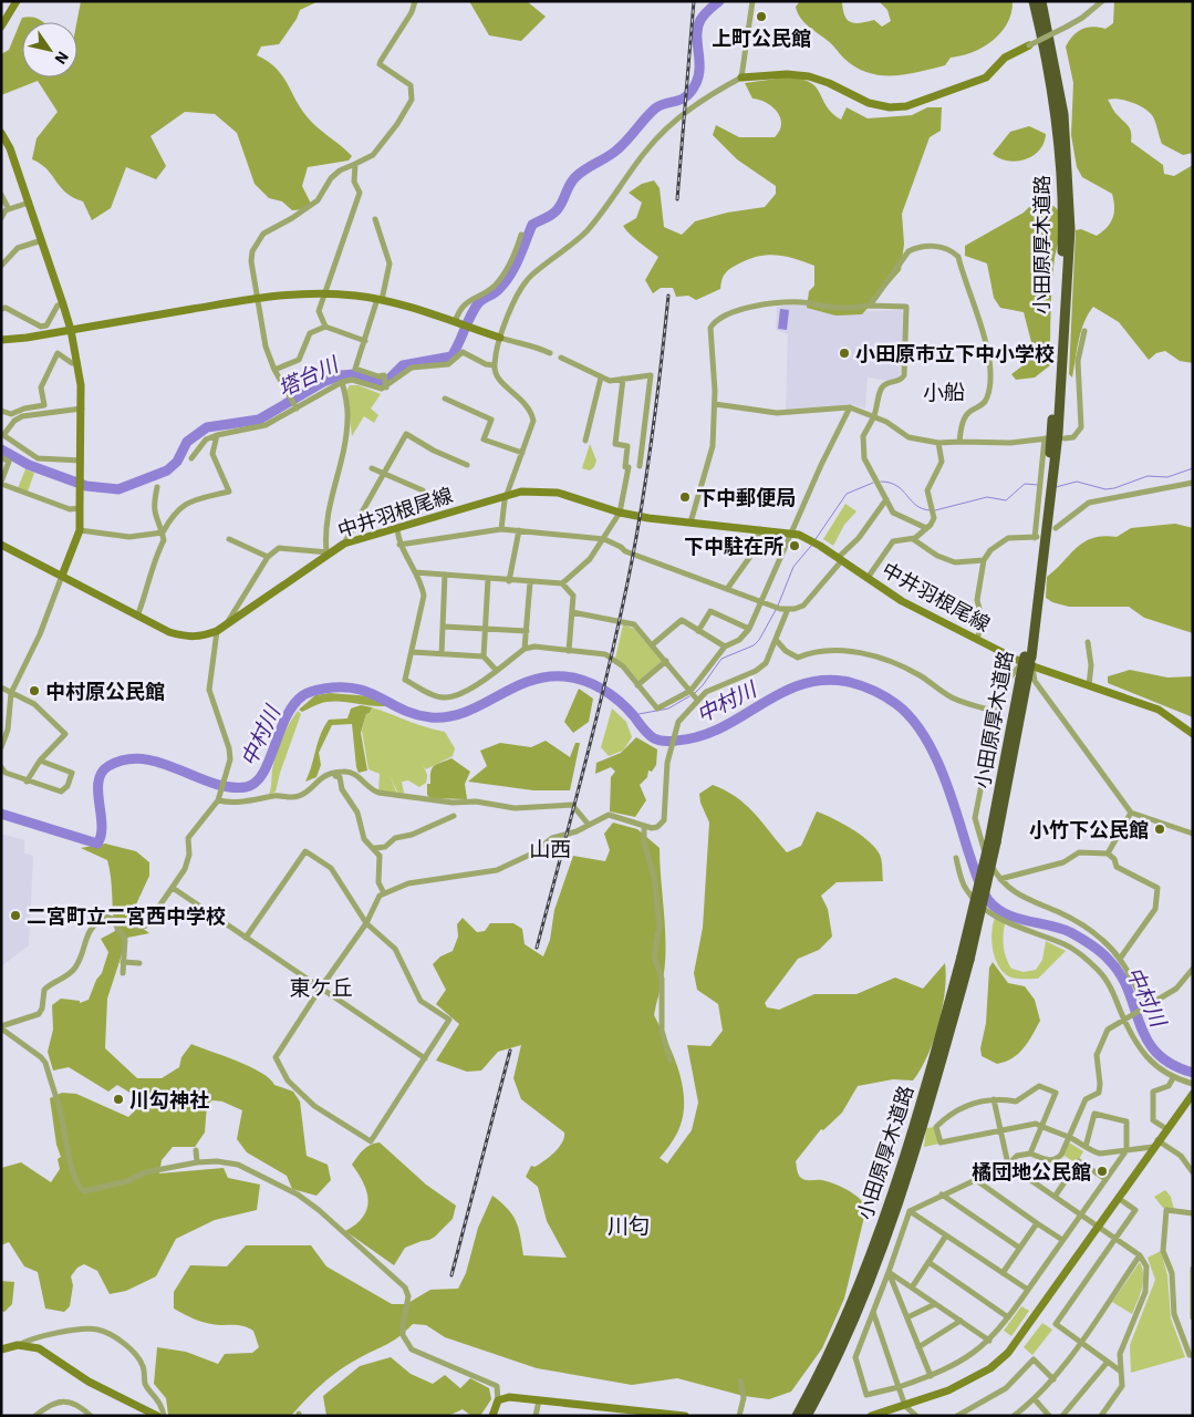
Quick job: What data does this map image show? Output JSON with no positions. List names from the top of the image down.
{
  "streets": {
    "highway": ["小田原厚木道路"],
    "street": ["中井羽根尾線"]
  },
  "crossings": [
    ["小田原厚木道路", "中井羽根尾線"]
  ],
  "districts": [
    "小船",
    "山西",
    "東ケ丘",
    "川匂"
  ],
  "water": ["塔台川", "中村川"],
  "places": [
    "上町公民館",
    "小田原市立下中小学校",
    "下中郵便局",
    "下中駐在所",
    "中村原公民館",
    "小竹下公民館",
    "二宮町立二宮西中学校",
    "川勾神社",
    "橘団地公民館"
  ],
  "north": "bottom right"
}
